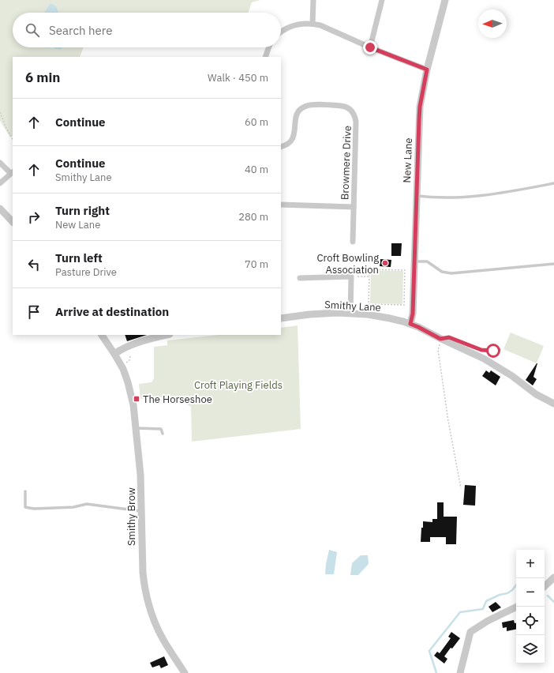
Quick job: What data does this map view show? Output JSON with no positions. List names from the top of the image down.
{
  "streets": {
    "street": [
      "New Lane",
      "Browmere Drive",
      "Smithy Lane",
      "Smithy Brow"
    ]
  },
  "crossings": [
    ["New Lane", "Smithy Lane"]
  ],
  "parks": ["Croft Playing Fields"],
  "places": {
    "other": ["Croft Bowling Association"],
    "transit": ["The Horseshoe"]
  },
  "north": "left",
  "page": {
    "search": "Search here",
    "heading": ["6 min", "Walk · 450 m"],
    "list": [
      ["Continue", "60 m"],
      ["Continue", "Smithy Lane", "40 m"],
      ["Turn right", "New Lane", "280 m"],
      ["Turn left", "Pasture Drive", "70 m"],
      "Arrive at destination"
    ],
    "map_buttons": ["+", "−"]
  }
}
